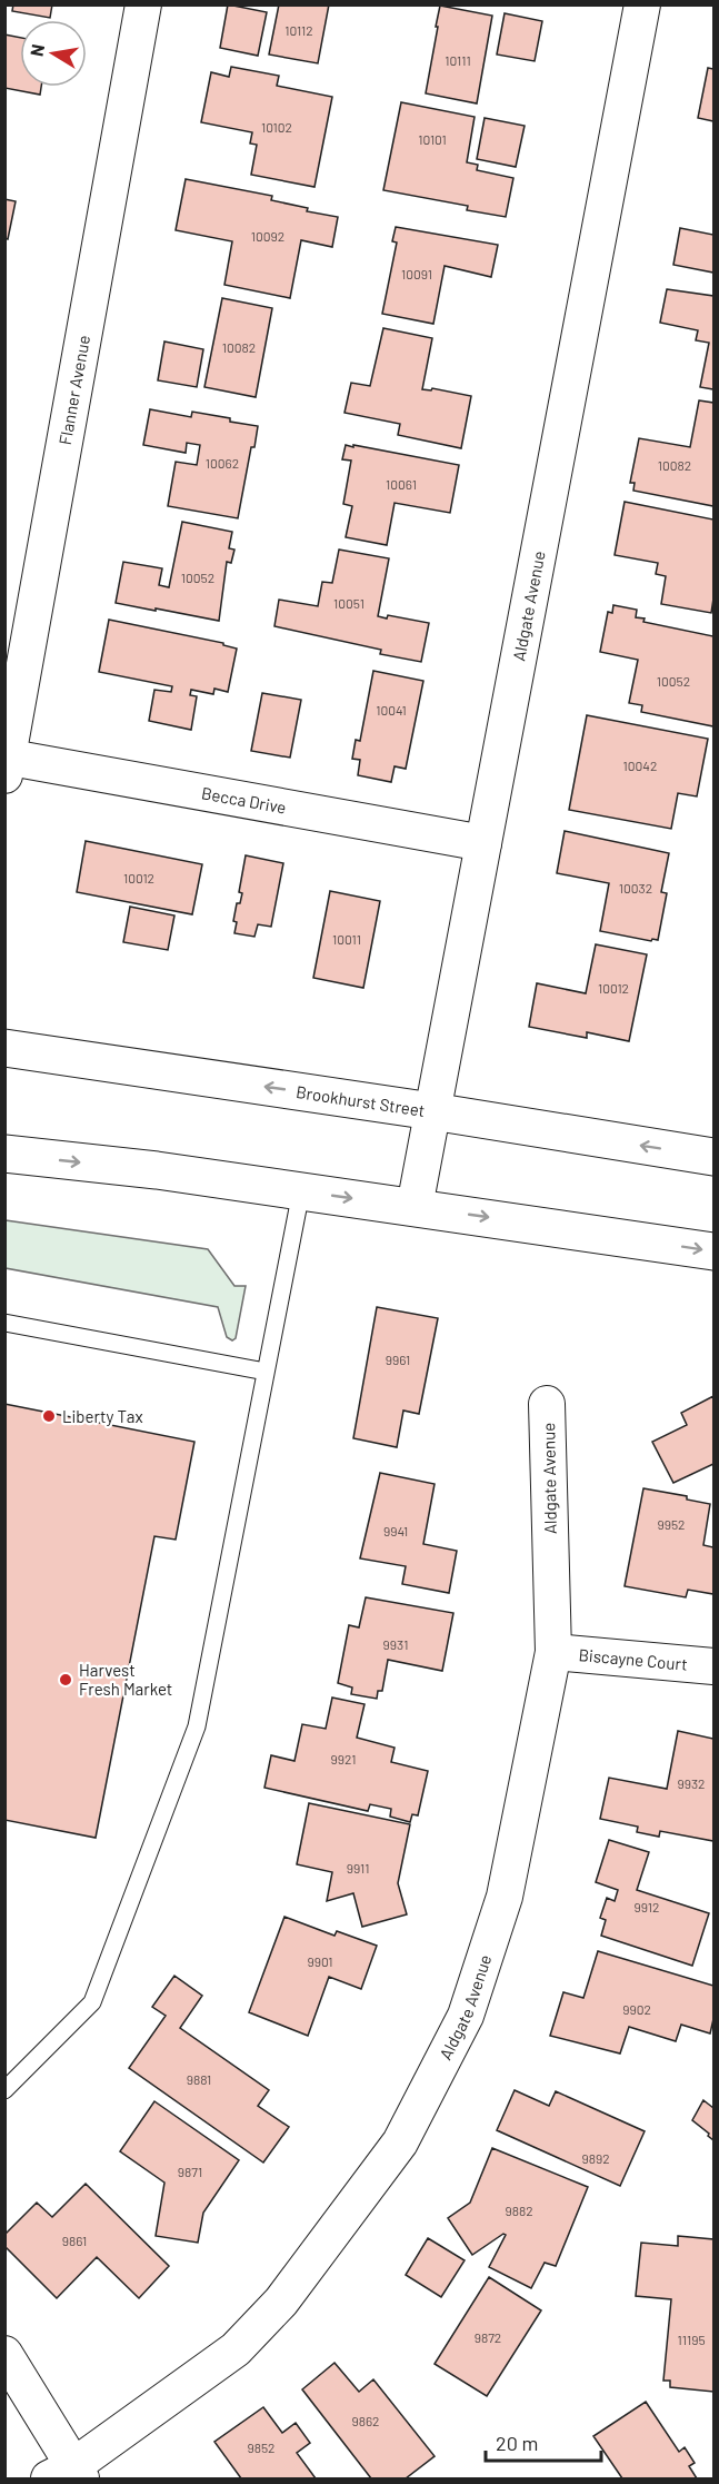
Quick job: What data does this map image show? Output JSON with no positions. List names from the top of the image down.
{
  "streets": {
    "main road": ["Brookhurst Street"],
    "street": [
      "Flanner Avenue",
      "Aldgate Avenue",
      "Becca Drive",
      "Biscayne Court"
    ]
  },
  "crossings": [
    ["Flanner Avenue", "Becca Drive"],
    ["Aldgate Avenue", "Becca Drive"],
    ["Aldgate Avenue", "Brookhurst Street"],
    ["Aldgate Avenue", "Biscayne Court"]
  ],
  "places": ["Liberty Tax", "Harvest Fresh Market"],
  "house_numbers": [
    "10112",
    "10111",
    "10102",
    "10101",
    "10092",
    "10091",
    "10082",
    "10062",
    "10082",
    "10061",
    "10052",
    "10051",
    "10052",
    "10041",
    "10042",
    "10012",
    "10032",
    "10011",
    "10012",
    "9961",
    "9952",
    "9941",
    "9931",
    "9921",
    "9932",
    "9911",
    "9912",
    "9901",
    "9902",
    "9881",
    "9892",
    "9871",
    "9882",
    "9861",
    "9872",
    "11195",
    "9862",
    "9852"
  ],
  "scale_bar": "20 m",
  "north": "left"
}
